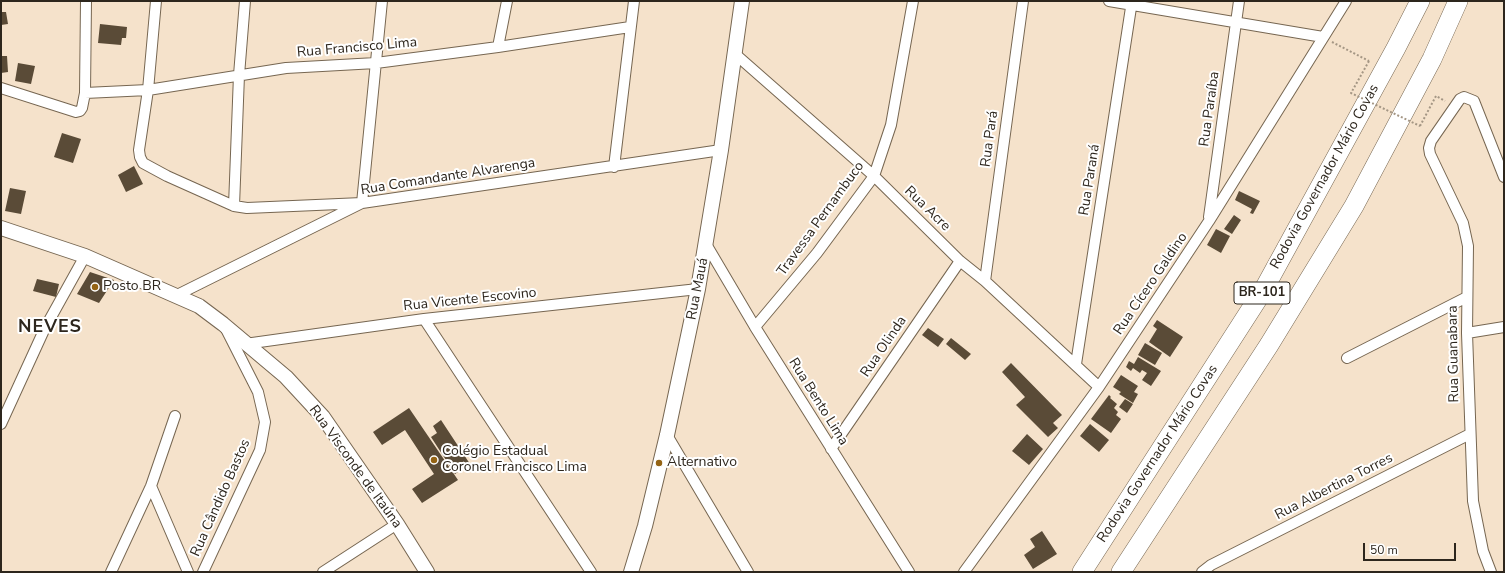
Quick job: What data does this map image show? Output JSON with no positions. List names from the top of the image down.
{
  "streets": {
    "highway": ["Rodovia Governador Mário Covas", "BR-101"],
    "street": [
      "Rua Francisco Lima",
      "Rua Paraíba",
      "Rua Pará",
      "Rua Comandante Alvarenga",
      "Rua Paraná",
      "Rua Acre",
      "Travessa Pernambuco",
      "Rua Cícero Galdino",
      "Rua Mauá",
      "Rua Vicente Escovino",
      "Rua Olinda",
      "Rua Guanabara",
      "Rua Bento Lima",
      "Rua Visconde de Itaúna",
      "Rua Albertina Torres",
      "Rua Cândido Bastos"
    ]
  },
  "crossings": [
    ["Rua Paraíba", "Rua Cícero Galdino"],
    ["Rua Pará", "Rua Acre"],
    ["Rua Comandante Alvarenga", "Rua Mauá"],
    ["Rua Comandante Alvarenga", "Rua Visconde de Itaúna"],
    ["Rua Paraná", "Rua Acre"],
    ["Rua Acre", "Travessa Pernambuco"],
    ["Rua Acre", "Rua Cícero Galdino"],
    ["Rua Acre", "Rua Mauá"],
    ["Rua Acre", "Rua Olinda"],
    ["Travessa Pernambuco", "Rua Bento Lima"],
    ["Rua Mauá", "Rua Vicente Escovino"],
    ["Rua Mauá", "Rua Bento Lima"],
    ["Rua Vicente Escovino", "Rua Visconde de Itaúna"],
    ["Rua Olinda", "Rua Bento Lima"],
    ["Rua Guanabara", "Rua Albertina Torres"],
    ["Rua Visconde de Itaúna", "Rua Cândido Bastos"]
  ],
  "districts": ["NEVES"],
  "places": ["Posto BR", "Colégio Estadual Coronel Francisco Lima", "Alternativo"],
  "scale_bar": "50 m"
}
